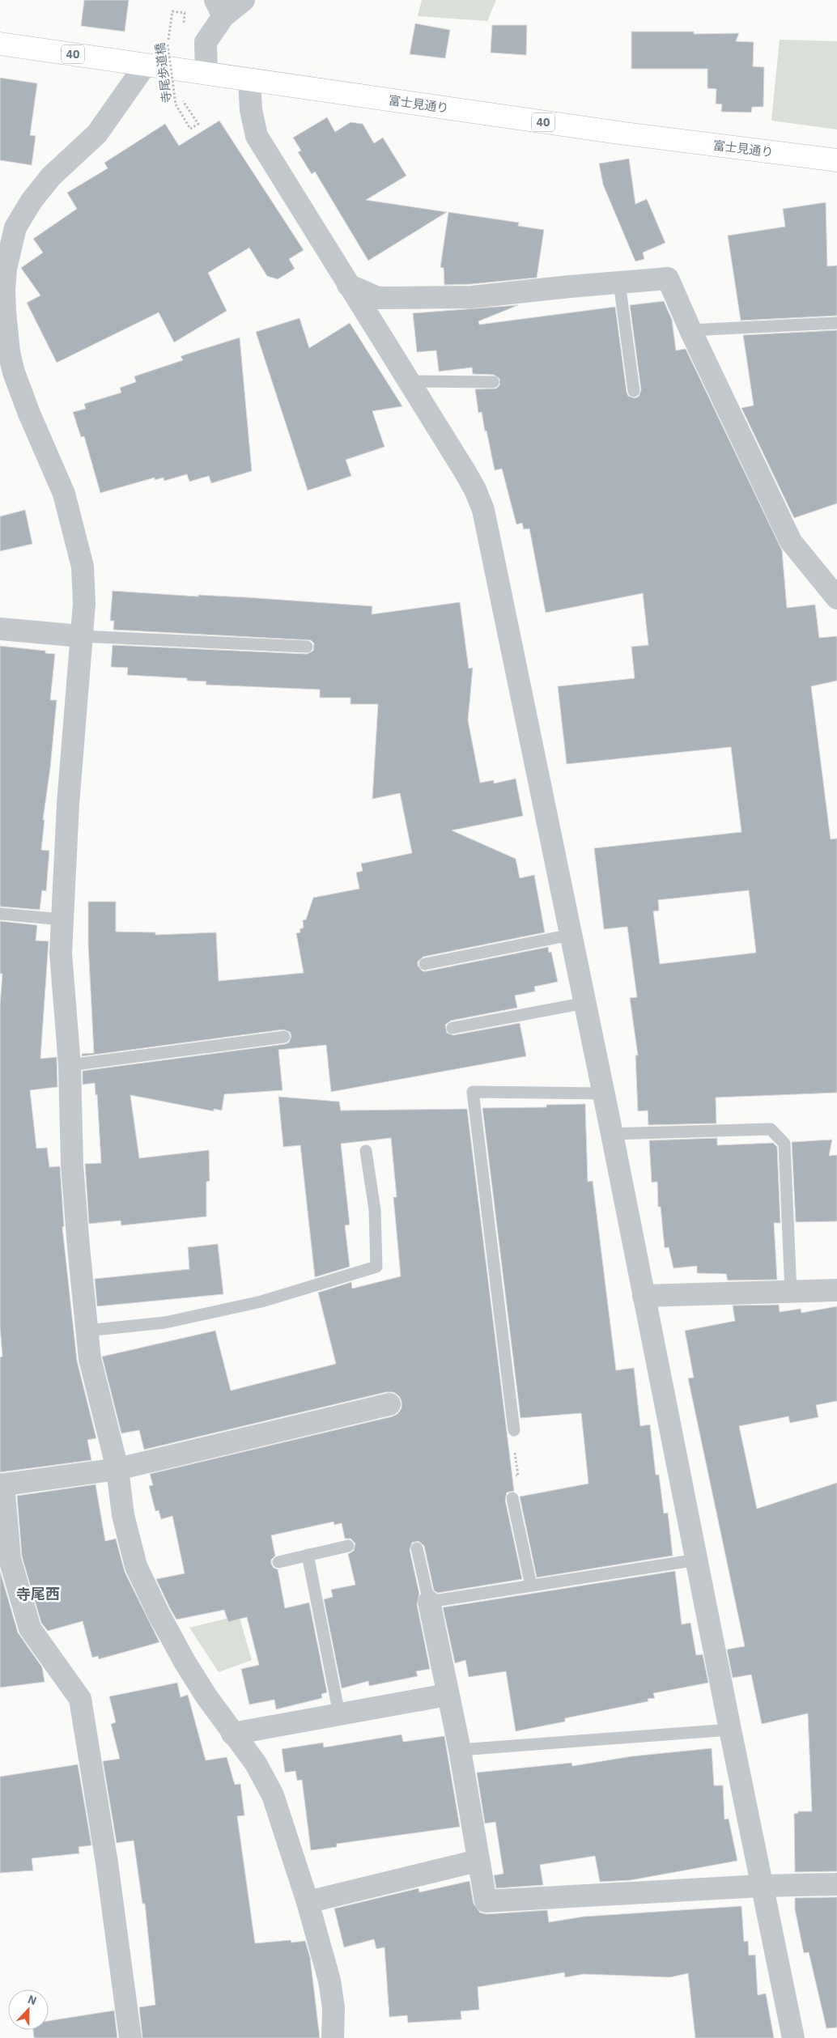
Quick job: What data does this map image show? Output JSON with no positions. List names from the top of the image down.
{
  "streets": {
    "main road": ["40", "富士見通り"],
    "path": ["寺尾歩道橋"]
  },
  "districts": ["寺尾西"],
  "north": "top"
}
